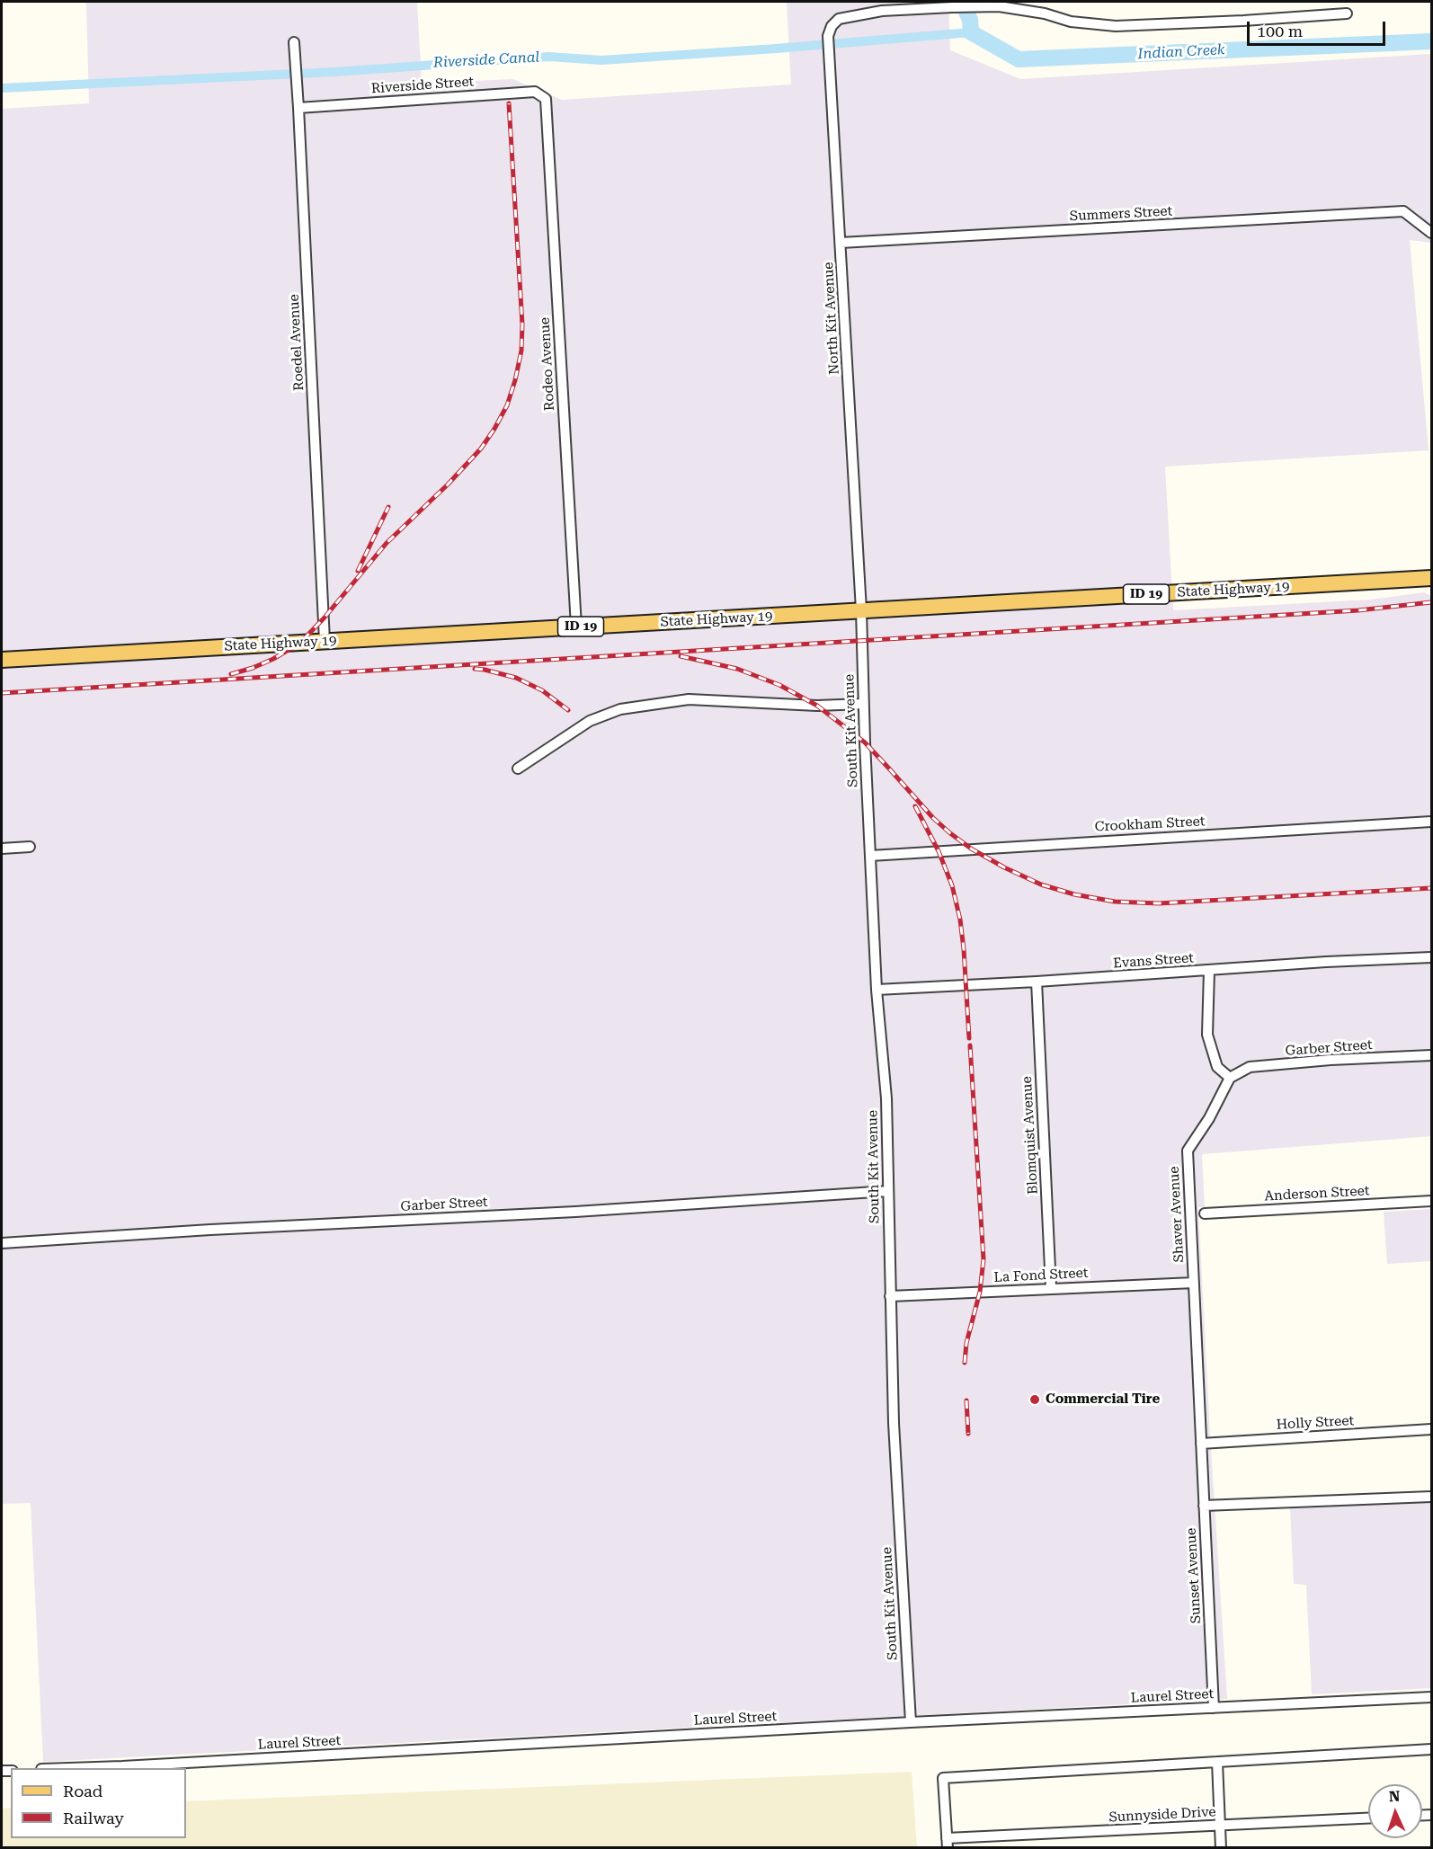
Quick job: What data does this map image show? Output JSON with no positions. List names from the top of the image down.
{
  "streets": {
    "main road": ["State Highway 19", "ID 19"],
    "street": [
      "Riverside Street",
      "Summers Street",
      "North Kit Avenue",
      "Roedel Avenue",
      "Rodeo Avenue",
      "South Kit Avenue",
      "Crookham Street",
      "Evans Street",
      "Garber Street",
      "Blomquist Avenue",
      "Anderson Street",
      "Shaver Avenue",
      "La Fond Street",
      "Holly Street",
      "Sunset Avenue",
      "Laurel Street",
      "Sunnyside Drive"
    ]
  },
  "crossings": [
    ["Riverside Street", "Roedel Avenue"],
    ["Riverside Street", "Rodeo Avenue"],
    ["Summers Street", "North Kit Avenue"],
    ["North Kit Avenue", "State Highway 19"],
    ["North Kit Avenue", "South Kit Avenue"],
    ["Roedel Avenue", "State Highway 19"],
    ["Rodeo Avenue", "State Highway 19"],
    ["State Highway 19", "South Kit Avenue"],
    ["South Kit Avenue", "Crookham Street"],
    ["South Kit Avenue", "Evans Street"],
    ["South Kit Avenue", "Garber Street"],
    ["South Kit Avenue", "La Fond Street"],
    ["South Kit Avenue", "Laurel Street"],
    ["Evans Street", "Blomquist Avenue"],
    ["Garber Street", "Shaver Avenue"],
    ["Blomquist Avenue", "La Fond Street"],
    ["Shaver Avenue", "La Fond Street"],
    ["Shaver Avenue", "Holly Street"],
    ["Shaver Avenue", "Sunset Avenue"],
    ["Holly Street", "Sunset Avenue"],
    ["Sunset Avenue", "Laurel Street"]
  ],
  "water": ["Indian Creek", "Riverside Canal"],
  "places": ["Commercial Tire"],
  "legend": ["Road", "Railway"],
  "scale_bar": "100 m",
  "north": "top"
}
